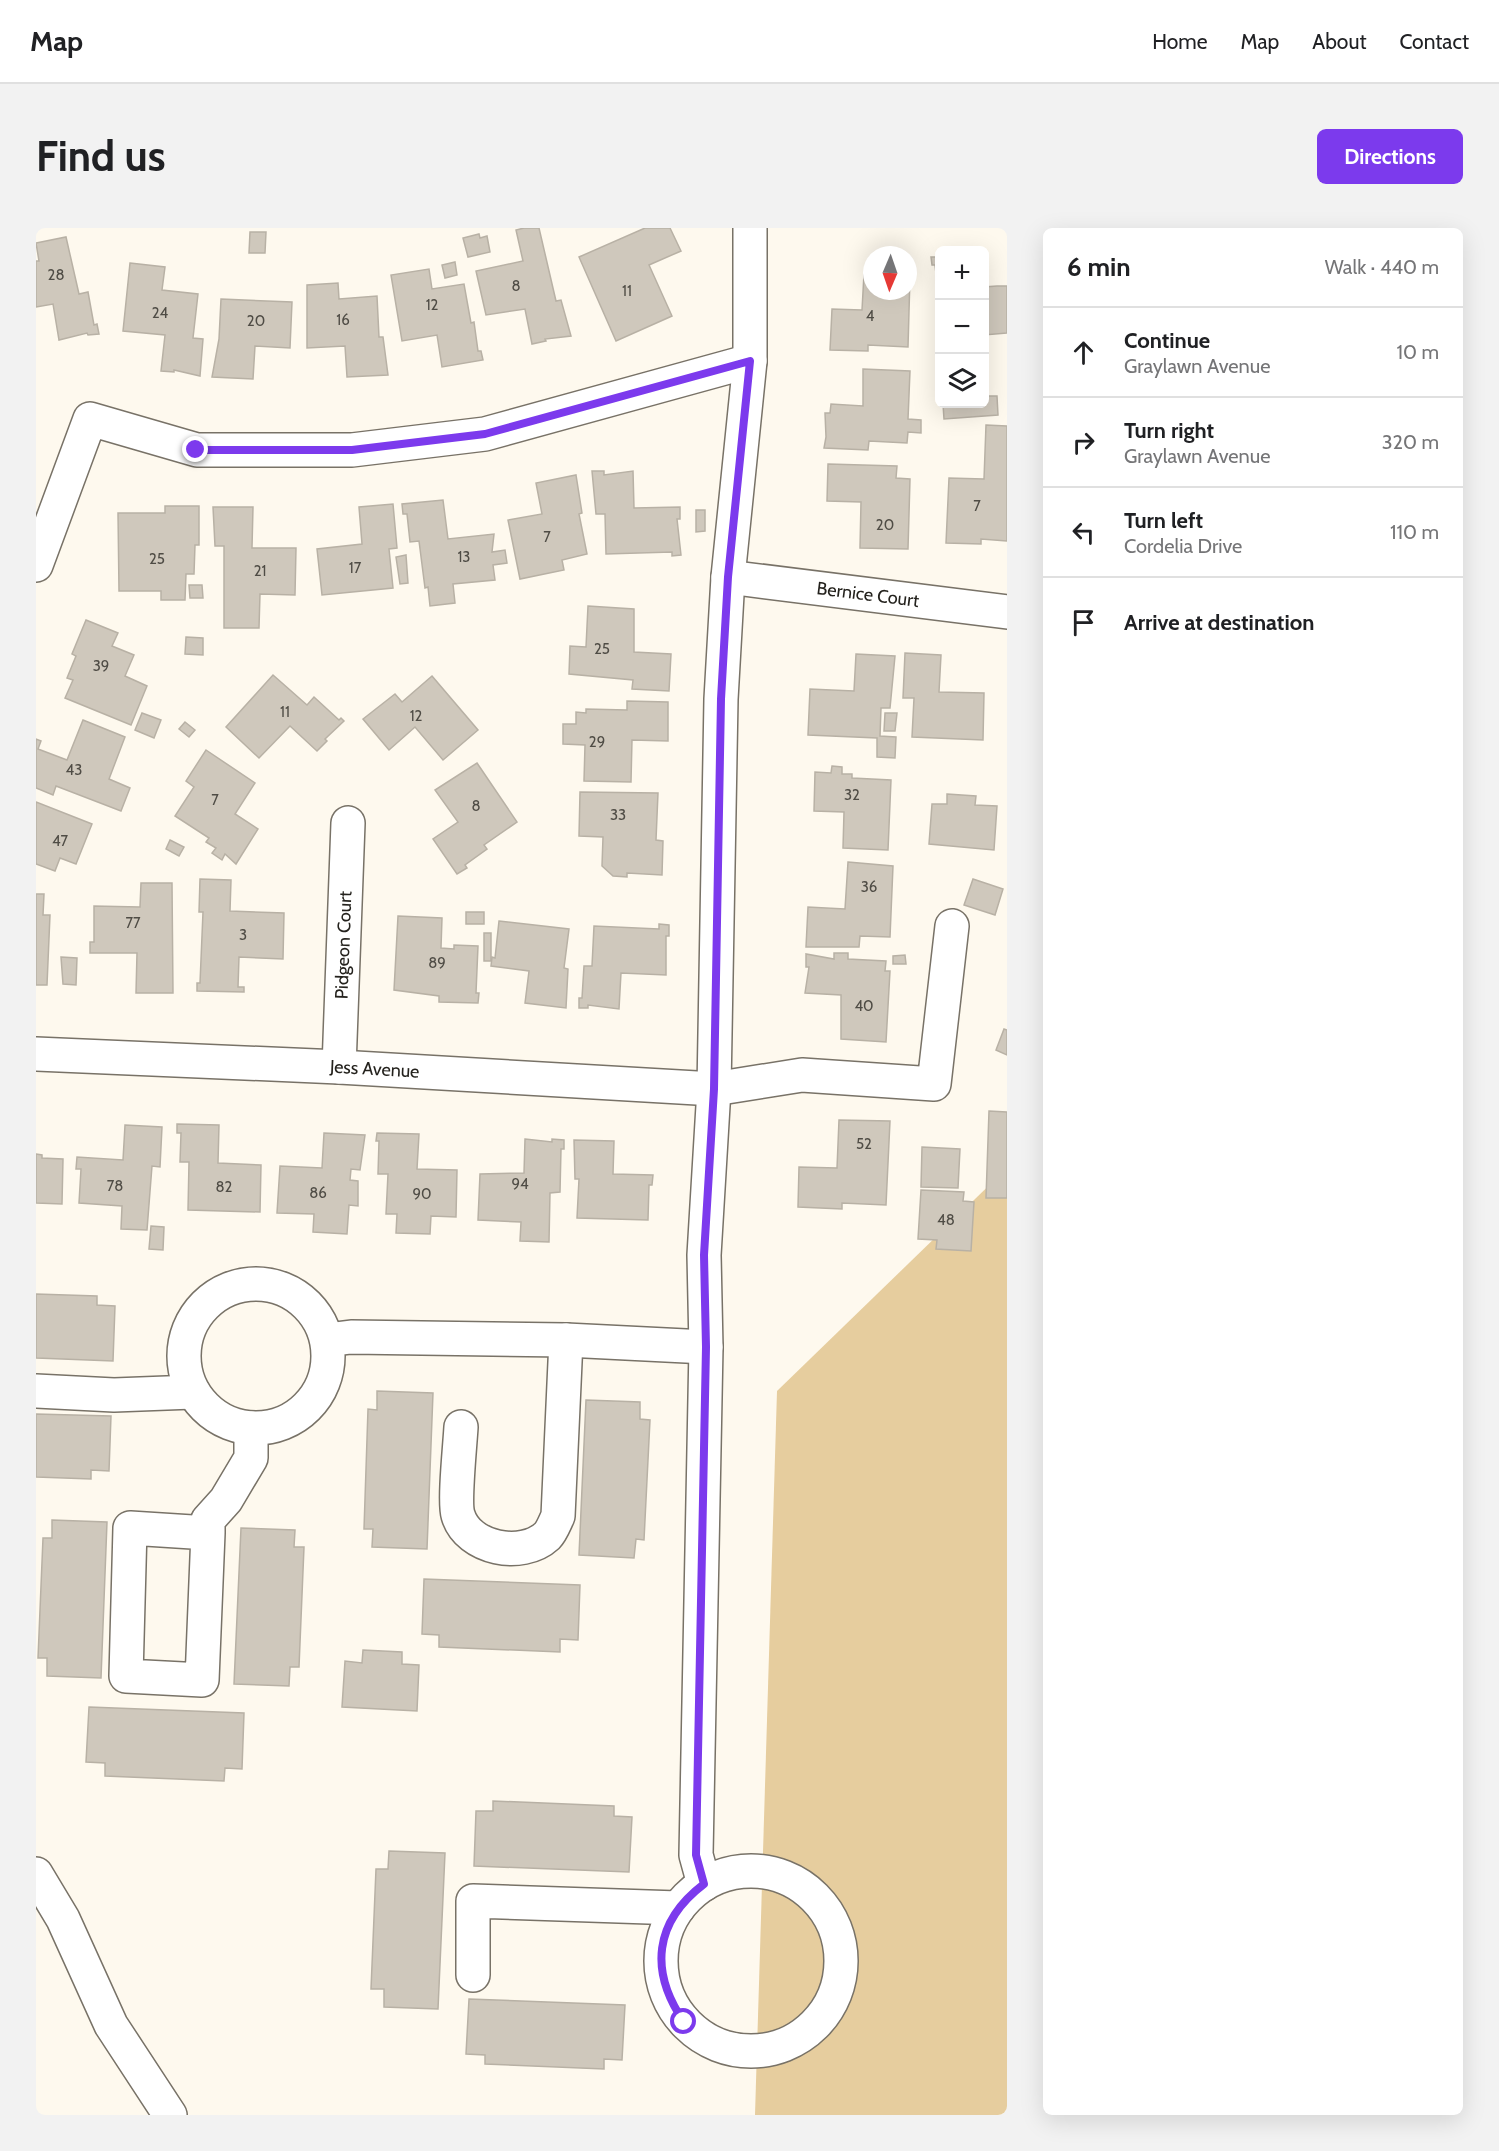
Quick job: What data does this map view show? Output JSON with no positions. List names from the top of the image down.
{
  "streets": {
    "street": ["Bernice Court", "Pidgeon Court", "Jess Avenue"]
  },
  "crossings": [
    ["Pidgeon Court", "Jess Avenue"]
  ],
  "house_numbers": [
    "28",
    "8",
    "11",
    "12",
    "24",
    "4",
    "16",
    "20",
    "7",
    "20",
    "7",
    "13",
    "25",
    "17",
    "21",
    "25",
    "39",
    "11",
    "12",
    "29",
    "43",
    "32",
    "7",
    "8",
    "33",
    "47",
    "36",
    "77",
    "3",
    "89",
    "40",
    "52",
    "94",
    "78",
    "82",
    "86",
    "90",
    "48"
  ],
  "north": "bottom",
  "page": {
    "header": "Map",
    "nav": [
      "Home",
      "Map",
      "About",
      "Contact"
    ],
    "buttons": "Directions",
    "title": "Find us",
    "heading": ["6 min", "Walk · 440 m"],
    "map_buttons": ["+", "−"],
    "list": [
      ["Continue", "Graylawn Avenue", "10 m"],
      ["Turn right", "Graylawn Avenue", "320 m"],
      ["Turn left", "Cordelia Drive", "110 m"],
      "Arrive at destination"
    ]
  }
}
